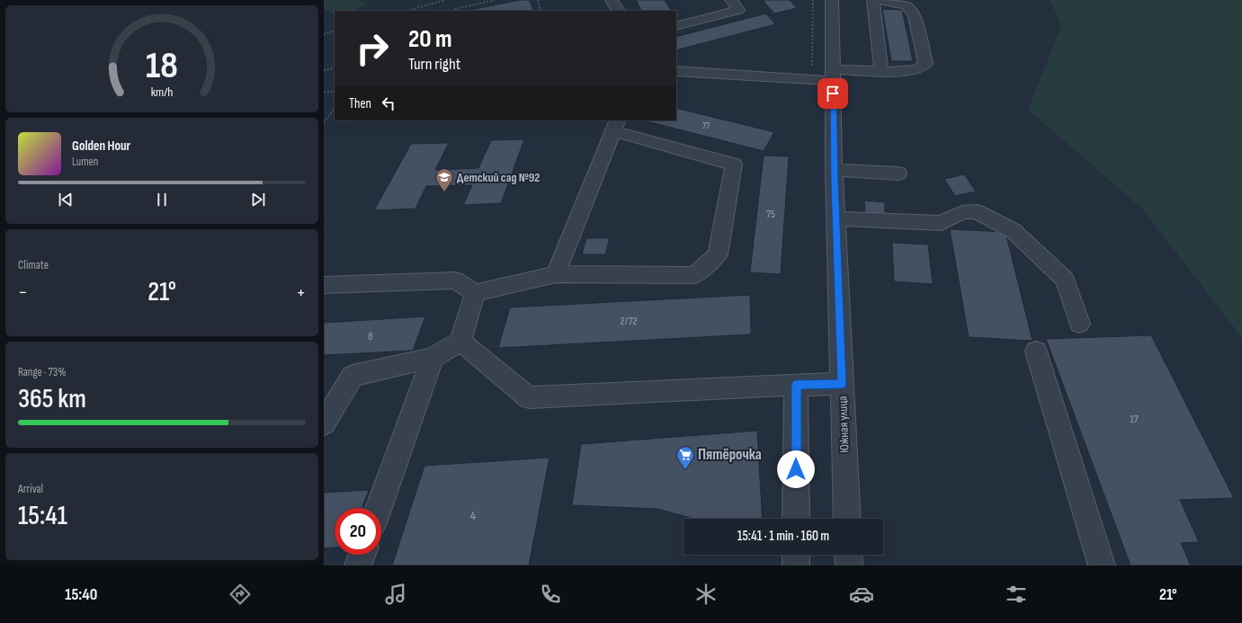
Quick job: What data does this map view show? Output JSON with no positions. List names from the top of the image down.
{
  "streets": {
    "street": ["Южная улица"]
  },
  "places": {
    "school or university": ["Детский сад №92"],
    "supermarket": ["Пятёрочка"]
  },
  "house_numbers": [
    "77",
    "75",
    "2/72",
    "8",
    "17",
    "4"
  ],
  "page": {
    "turn": ["20 m", "Turn right"],
    "then": "Then",
    "song": ["Golden Hour", "Lumen"],
    "tile": [
      "Climate",
      ["Range · 73%", "365 km"],
      ["Arrival", "15:41"]
    ],
    "heat": ["−", "21°", "+"],
    "limit": "20",
    "trip": "15:41 · 1 min · 160 m",
    "tabs": ["15:40", "21°"],
    "gauge": ["18", "km/h"]
  }
}
